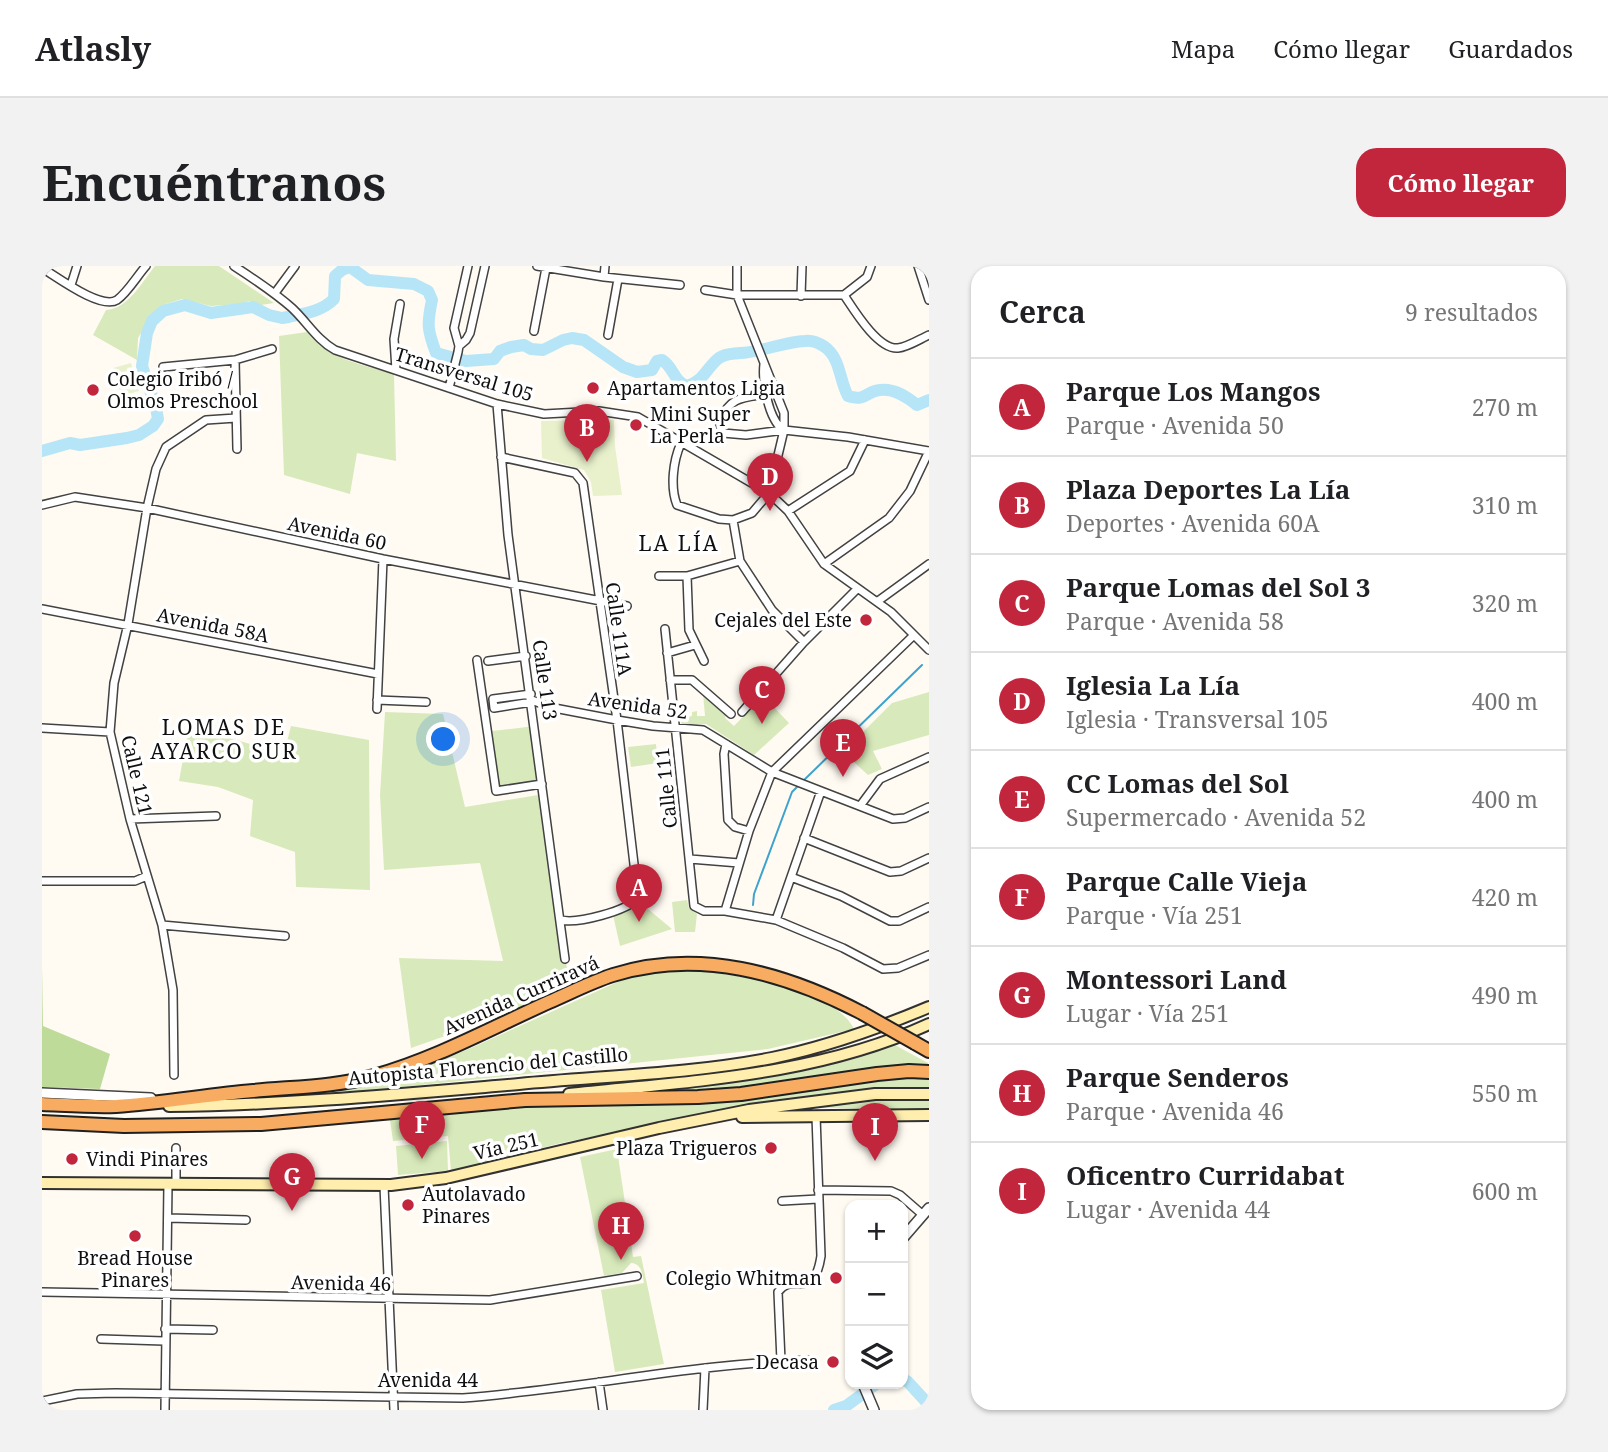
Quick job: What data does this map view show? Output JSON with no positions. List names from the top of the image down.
{
  "streets": {
    "highway": ["Avenida Curriravá", "Autopista Florencio del Castillo"],
    "main road": ["Vía 251"],
    "street": [
      "Transversal 105",
      "Avenida 60",
      "Avenida 58A",
      "Calle 111A",
      "Calle 113",
      "Avenida 52",
      "Calle 121",
      "Calle 111",
      "Avenida 46",
      "Avenida 44"
    ]
  },
  "crossings": [
    ["Transversal 105", "Calle 113"],
    ["Avenida 60", "Calle 111A"],
    ["Avenida 60", "Calle 113"],
    ["Avenida 60", "Calle 121"],
    ["Avenida 58A", "Calle 121"],
    ["Calle 111A", "Calle 113"],
    ["Calle 111A", "Avenida 52"],
    ["Calle 113", "Avenida 52"],
    ["Avenida 52", "Calle 111"],
    ["Avenida Curriravá", "Autopista Florencio del Castillo"]
  ],
  "districts": ["LA LÍA", "LOMAS DE AYARCO SUR"],
  "places": [
    "Apartamentos Ligia",
    "Colegio Iribó / Olmos Preschool",
    "Mini Super La Perla",
    "Cejales del Este",
    "Plaza Trigueros",
    "Vindi Pinares",
    "Autolavado Pinares",
    "Bread House Pinares",
    "Colegio Whitman",
    "Decasa"
  ],
  "page": {
    "header": "Atlasly",
    "nav": ["Mapa", "Cómo llegar", "Guardados"],
    "buttons": "Cómo llegar",
    "title": "Encuéntranos",
    "heading": ["Cerca", "9 resultados"],
    "list": [
      {
        "mark": "A",
        "name": "Parque Los Mangos",
        "note": "Parque · Avenida 50",
        "value": "270 m"
      },
      {
        "mark": "B",
        "name": "Plaza Deportes La Lía",
        "note": "Deportes · Avenida 60A",
        "value": "310 m"
      },
      {
        "mark": "C",
        "name": "Parque Lomas del Sol 3",
        "note": "Parque · Avenida 58",
        "value": "320 m"
      },
      {
        "mark": "D",
        "name": "Iglesia La Lía",
        "note": "Iglesia · Transversal 105",
        "value": "400 m"
      },
      {
        "mark": "E",
        "name": "CC Lomas del Sol",
        "note": "Supermercado · Avenida 52",
        "value": "400 m"
      },
      {
        "mark": "F",
        "name": "Parque Calle Vieja",
        "note": "Parque · Vía 251",
        "value": "420 m"
      },
      {
        "mark": "G",
        "name": "Montessori Land",
        "note": "Lugar · Vía 251",
        "value": "490 m"
      },
      {
        "mark": "H",
        "name": "Parque Senderos",
        "note": "Parque · Avenida 46",
        "value": "550 m"
      },
      {
        "mark": "I",
        "name": "Oficentro Curridabat",
        "note": "Lugar · Avenida 44",
        "value": "600 m"
      }
    ],
    "pins": [
      "B",
      "D",
      "C",
      "E",
      "A",
      "F",
      "I",
      "G",
      "H"
    ],
    "map_buttons": ["+", "−"]
  }
}
